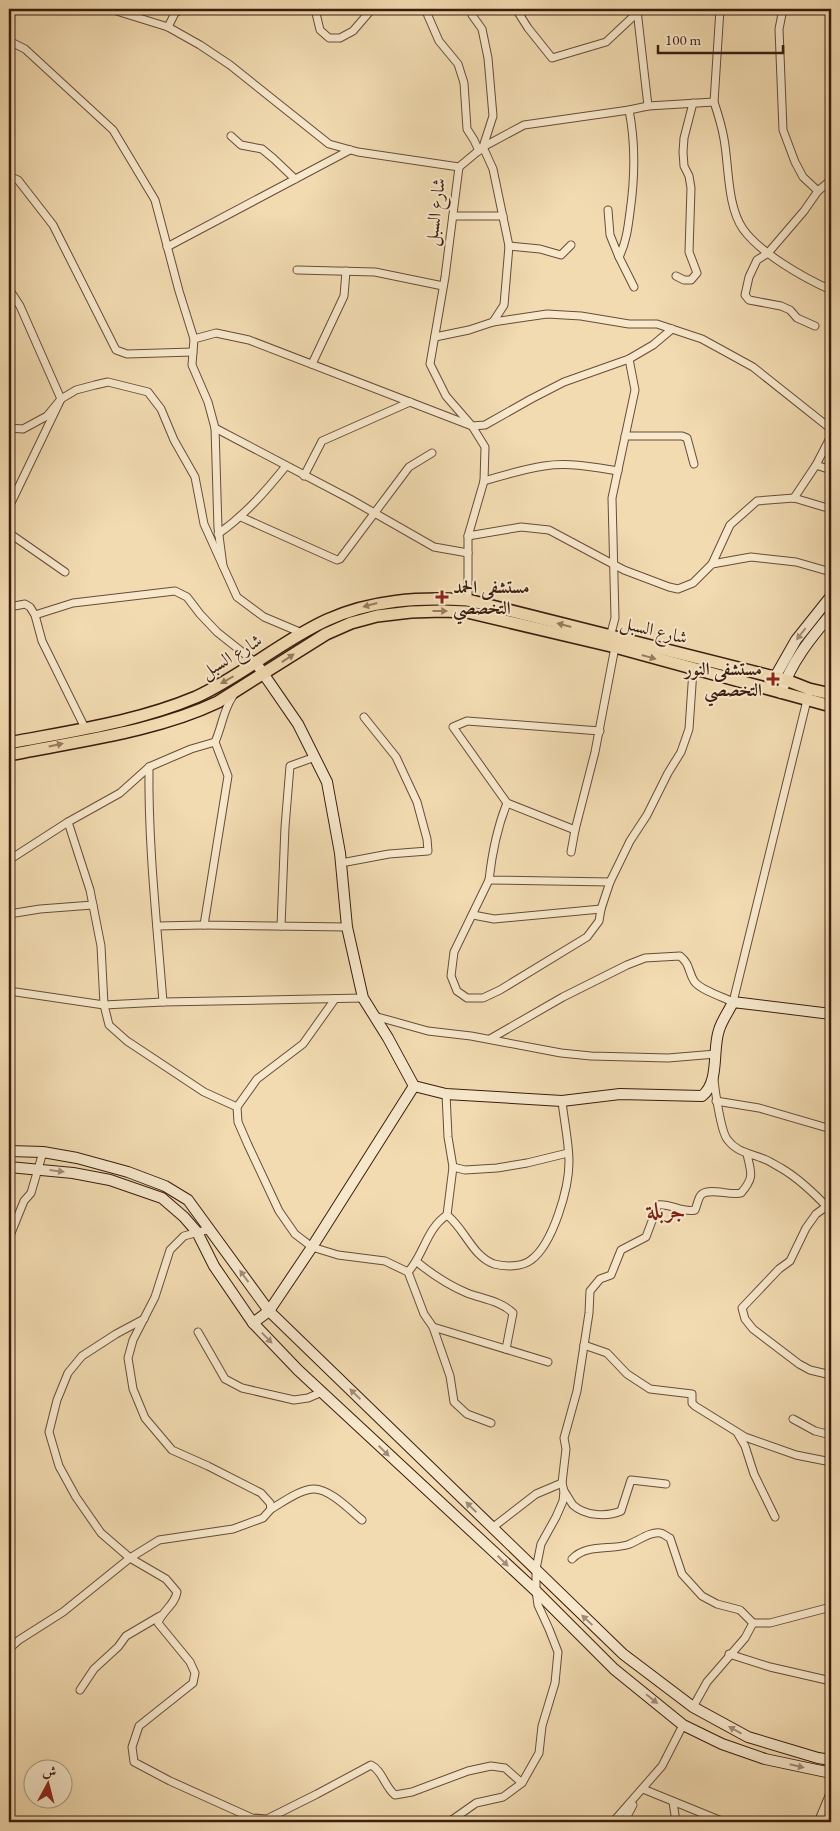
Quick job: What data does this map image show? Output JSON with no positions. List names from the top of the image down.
{
  "streets": {
    "main road": ["شارع السبل"]
  },
  "districts": ["جربلة"],
  "places": {
    "health": ["مستشفى الحمد التخصصي", "مستشفى النور التخصصي"]
  },
  "scale_bar": "100 m",
  "north": "top"
}
